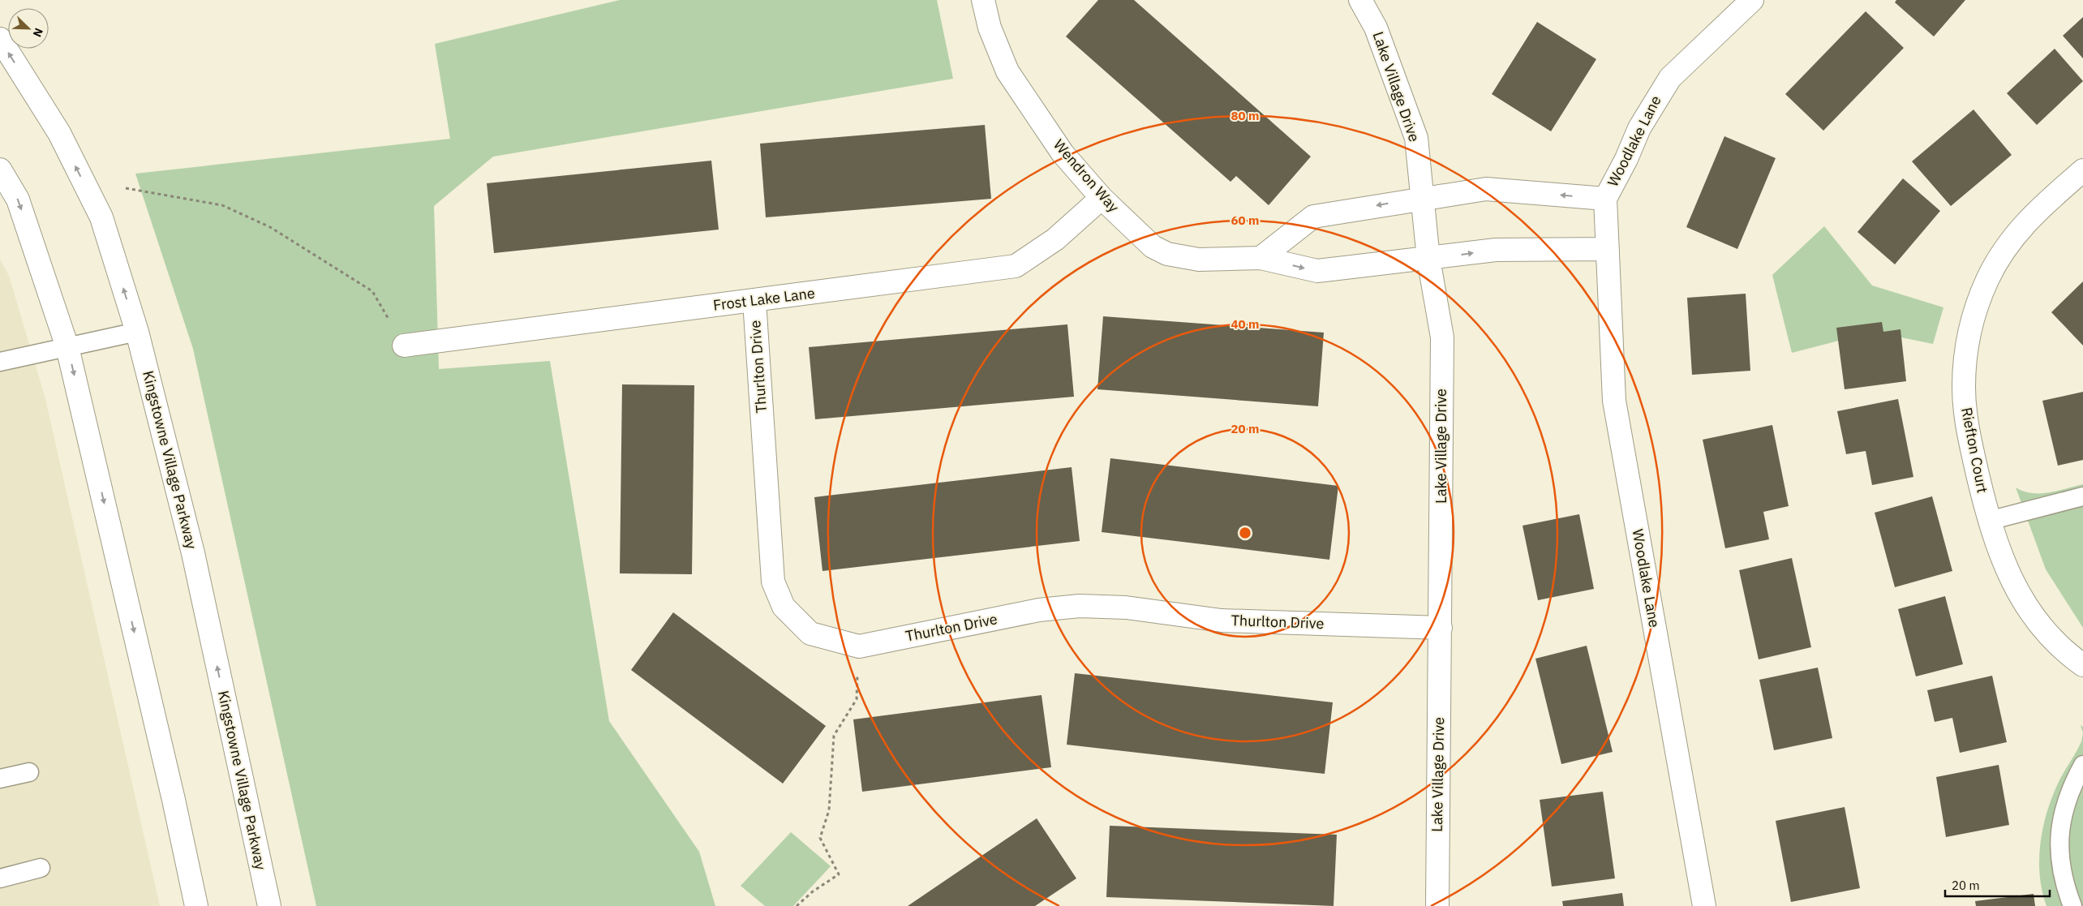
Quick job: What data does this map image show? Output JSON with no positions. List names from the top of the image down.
{
  "streets": {
    "street": [
      "Lake Village Drive",
      "Woodlake Lane",
      "Wendron Way",
      "Frost Lake Lane",
      "Thurlton Drive",
      "Riefton Court",
      "Kingstowne Village Parkway"
    ]
  },
  "crossings": [
    ["Lake Village Drive", "Woodlake Lane"],
    ["Lake Village Drive", "Wendron Way"],
    ["Lake Village Drive", "Thurlton Drive"],
    ["Wendron Way", "Frost Lake Lane"],
    ["Frost Lake Lane", "Thurlton Drive"]
  ],
  "scale_bar": "20 m",
  "north": "bottom right",
  "rings": [
    "80 m",
    "60 m",
    "40 m",
    "20 m"
  ]
}
